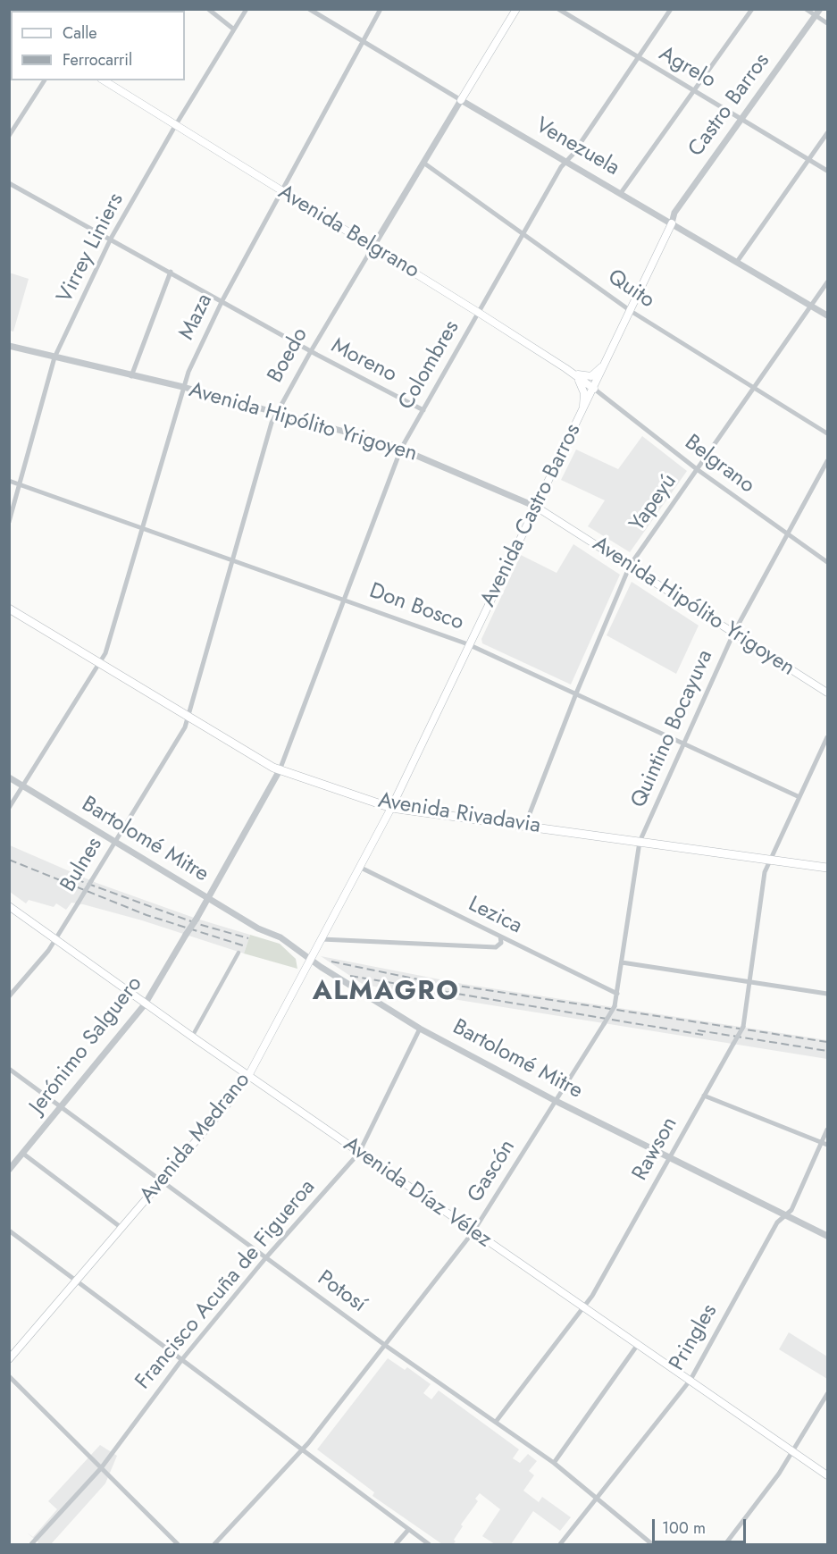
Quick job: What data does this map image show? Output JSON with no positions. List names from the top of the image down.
{
  "streets": {
    "main road": [
      "Avenida Belgrano",
      "Avenida Hipólito Yrigoyen",
      "Avenida Castro Barros",
      "Avenida Rivadavia",
      "Avenida Medrano",
      "Avenida Díaz Vélez"
    ],
    "street": [
      "Agrelo",
      "Castro Barros",
      "Venezuela",
      "Virrey Liniers",
      "Quito",
      "Maza",
      "Boedo",
      "Moreno",
      "Colombres",
      "Belgrano",
      "Yapeyú",
      "Don Bosco",
      "Quintino Bocayuva",
      "Bartolomé Mitre",
      "Bulnes",
      "Lezica",
      "Jerónimo Salguero",
      "Rawson",
      "Gascón",
      "Francisco Acuña de Figueroa",
      "Potosí",
      "Pringles"
    ]
  },
  "crossings": [
    ["Agrelo", "Castro Barros"],
    ["Agrelo", "Colombres"],
    ["Castro Barros", "Venezuela"],
    ["Castro Barros", "Avenida Castro Barros"],
    ["Venezuela", "Maza"],
    ["Venezuela", "Boedo"],
    ["Venezuela", "Colombres"],
    ["Venezuela", "Yapeyú"],
    ["Venezuela", "Avenida Castro Barros"],
    ["Avenida Belgrano", "Virrey Liniers"],
    ["Avenida Belgrano", "Maza"],
    ["Avenida Belgrano", "Boedo"],
    ["Avenida Belgrano", "Colombres"],
    ["Avenida Belgrano", "Belgrano"],
    ["Avenida Belgrano", "Avenida Castro Barros"],
    ["Virrey Liniers", "Moreno"],
    ["Virrey Liniers", "Avenida Hipólito Yrigoyen"],
    ["Virrey Liniers", "Don Bosco"],
    ["Quito", "Boedo"],
    ["Quito", "Colombres"],
    ["Quito", "Yapeyú"],
    ["Quito", "Avenida Castro Barros"],
    ["Maza", "Moreno"],
    ["Maza", "Avenida Hipólito Yrigoyen"],
    ["Maza", "Don Bosco"],
    ["Maza", "Avenida Rivadavia"],
    ["Maza", "Bartolomé Mitre"],
    ["Boedo", "Moreno"],
    ["Boedo", "Avenida Hipólito Yrigoyen"],
    ["Boedo", "Don Bosco"],
    ["Boedo", "Avenida Rivadavia"],
    ["Boedo", "Bulnes"],
    ["Moreno", "Colombres"],
    ["Colombres", "Avenida Hipólito Yrigoyen"],
    ["Colombres", "Don Bosco"],
    ["Colombres", "Avenida Rivadavia"],
    ["Colombres", "Jerónimo Salguero"],
    ["Avenida Hipólito Yrigoyen", "Yapeyú"],
    ["Avenida Hipólito Yrigoyen", "Avenida Castro Barros"],
    ["Avenida Hipólito Yrigoyen", "Quintino Bocayuva"],
    ["Belgrano", "Yapeyú"],
    ["Belgrano", "Avenida Castro Barros"],
    ["Belgrano", "Quintino Bocayuva"],
    ["Yapeyú", "Don Bosco"],
    ["Yapeyú", "Avenida Rivadavia"],
    ["Avenida Castro Barros", "Don Bosco"],
    ["Avenida Castro Barros", "Avenida Rivadavia"],
    ["Avenida Castro Barros", "Avenida Medrano"],
    ["Don Bosco", "Quintino Bocayuva"],
    ["Don Bosco", "Rawson"],
    ["Quintino Bocayuva", "Avenida Rivadavia"],
    ["Quintino Bocayuva", "Gascón"],
    ["Avenida Rivadavia", "Bulnes"],
    ["Avenida Rivadavia", "Jerónimo Salguero"],
    ["Avenida Rivadavia", "Avenida Medrano"],
    ["Avenida Rivadavia", "Rawson"],
    ["Avenida Rivadavia", "Gascón"],
    ["Bartolomé Mitre", "Bulnes"],
    ["Bartolomé Mitre", "Jerónimo Salguero"],
    ["Bartolomé Mitre", "Avenida Medrano"],
    ["Bartolomé Mitre", "Rawson"],
    ["Bartolomé Mitre", "Gascón"],
    ["Bartolomé Mitre", "Francisco Acuña de Figueroa"],
    ["Bartolomé Mitre", "Pringles"],
    ["Bulnes", "Avenida Díaz Vélez"],
    ["Lezica", "Avenida Medrano"],
    ["Lezica", "Gascón"],
    ["Jerónimo Salguero", "Avenida Díaz Vélez"],
    ["Jerónimo Salguero", "Potosí"],
    ["Avenida Medrano", "Avenida Díaz Vélez"],
    ["Avenida Medrano", "Potosí"],
    ["Rawson", "Avenida Díaz Vélez"],
    ["Rawson", "Potosí"],
    ["Gascón", "Avenida Díaz Vélez"],
    ["Gascón", "Potosí"],
    ["Avenida Díaz Vélez", "Francisco Acuña de Figueroa"],
    ["Avenida Díaz Vélez", "Pringles"],
    ["Francisco Acuña de Figueroa", "Potosí"],
    ["Potosí", "Pringles"]
  ],
  "districts": ["ALMAGRO"],
  "legend": ["Calle", "Ferrocarril"],
  "scale_bar": "100 m"
}
